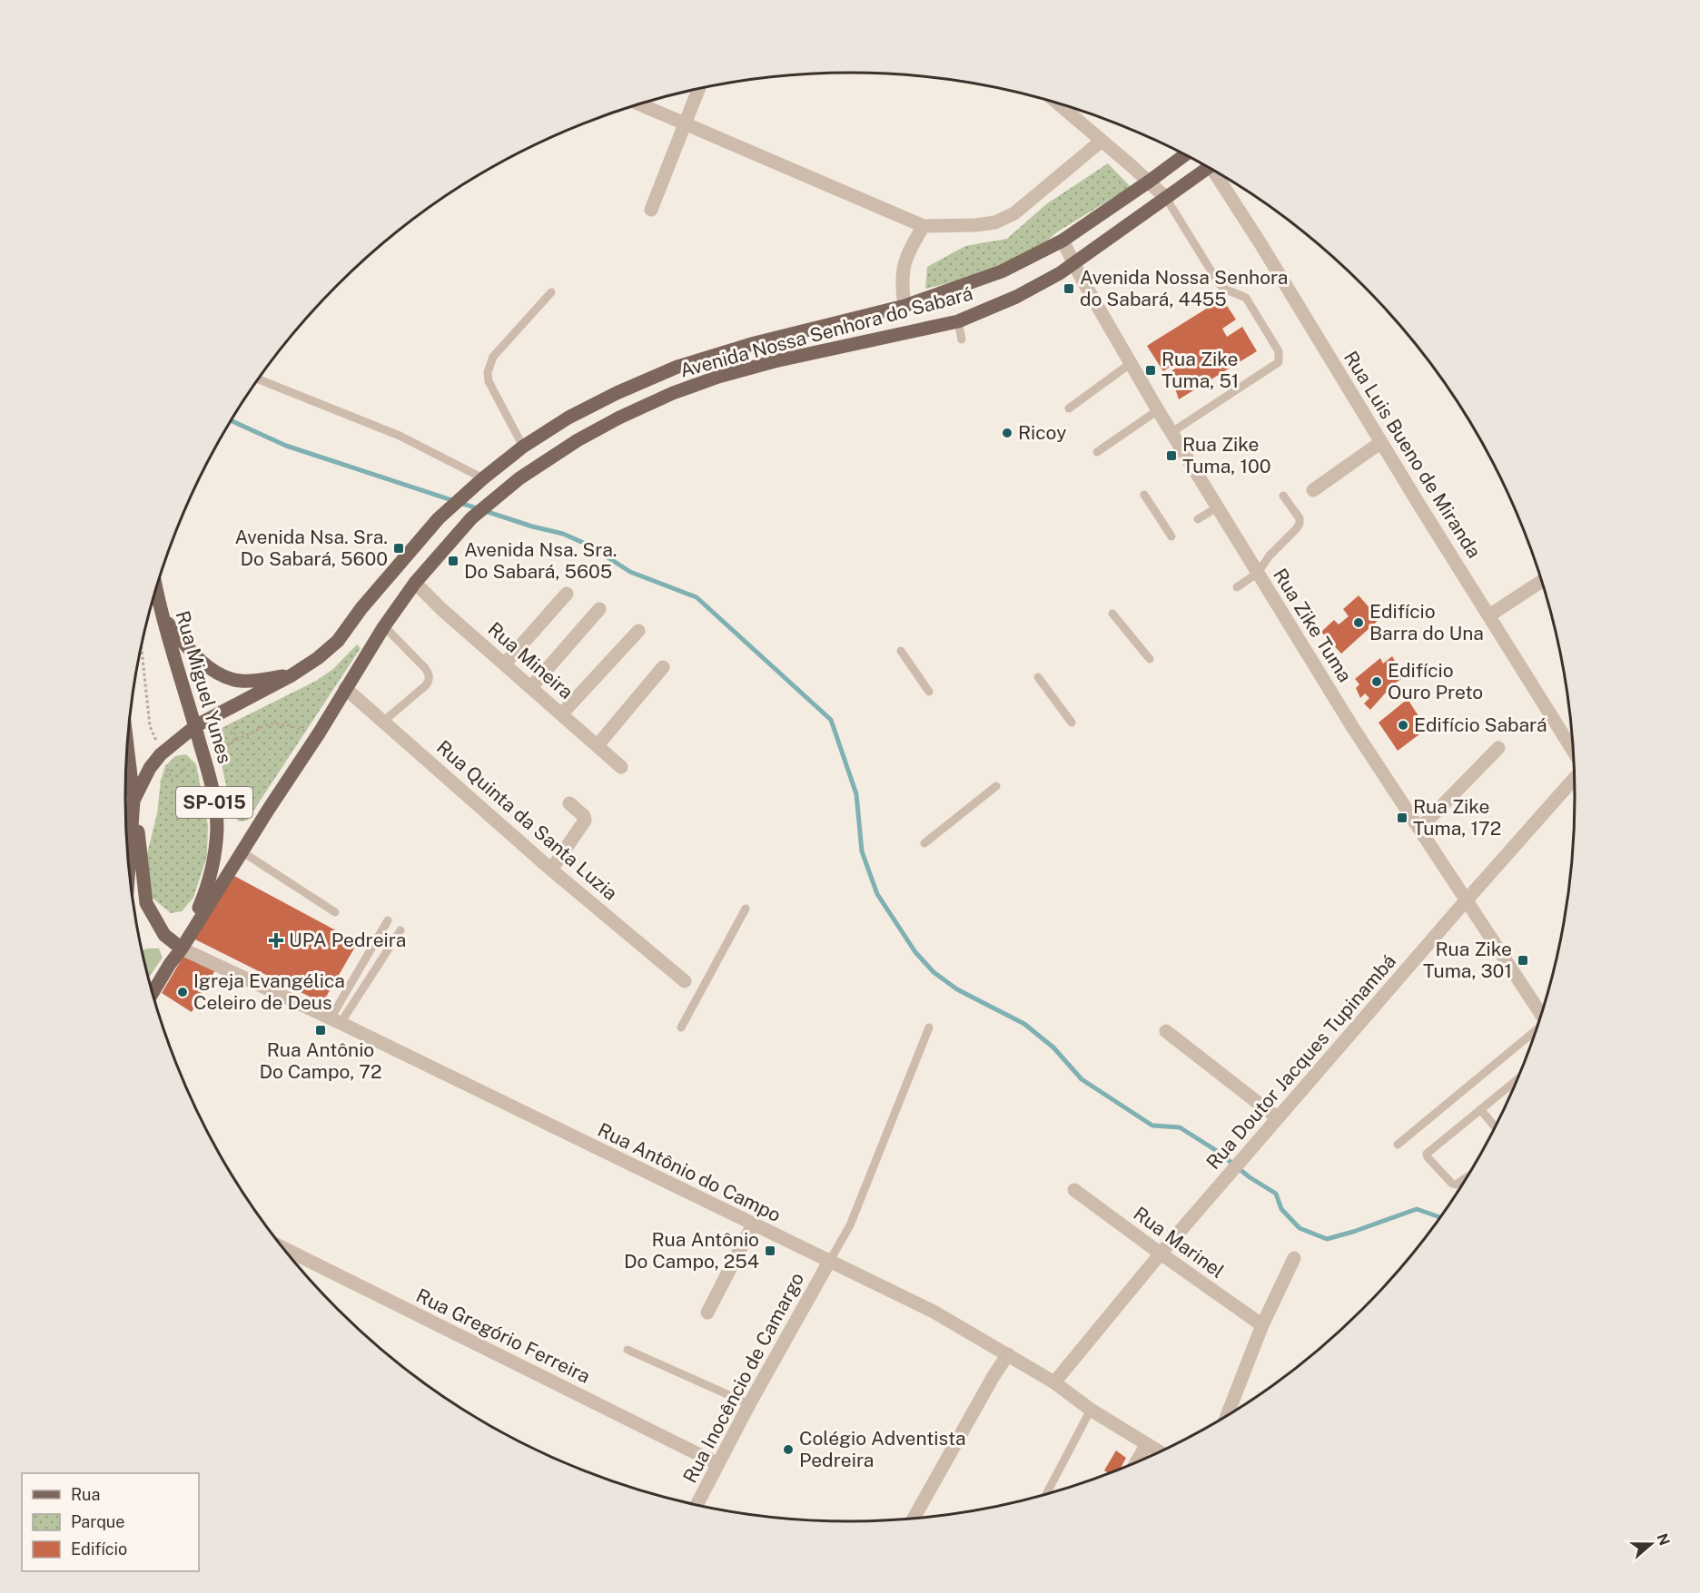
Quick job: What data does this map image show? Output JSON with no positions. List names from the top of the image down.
{
  "streets": {
    "main road": ["Avenida Nossa Senhora do Sabará", "Rua Miguel Yunes", "SP-015"],
    "street": [
      "Rua Luis Bueno de Miranda",
      "Rua Zike Tuma",
      "Rua Mineira",
      "Rua Quinta da Santa Luzia",
      "Rua Doutor Jacques Tupinambá",
      "Rua Antônio do Campo",
      "Rua Marinel",
      "Rua Gregório Ferreira",
      "Rua Inocêncio de Camargo"
    ]
  },
  "crossings": [
    ["Avenida Nossa Senhora do Sabará", "Rua Zike Tuma"],
    ["Avenida Nossa Senhora do Sabará", "Rua Mineira"],
    ["Avenida Nossa Senhora do Sabará", "Rua Miguel Yunes"],
    ["Avenida Nossa Senhora do Sabará", "Rua Quinta da Santa Luzia"],
    ["Avenida Nossa Senhora do Sabará", "Rua Antônio do Campo"],
    ["Rua Zike Tuma", "Rua Doutor Jacques Tupinambá"],
    ["Rua Miguel Yunes", "Rua Antônio do Campo"],
    ["Rua Doutor Jacques Tupinambá", "Rua Antônio do Campo"],
    ["Rua Doutor Jacques Tupinambá", "Rua Marinel"],
    ["Rua Antônio do Campo", "Rua Inocêncio de Camargo"],
    ["Rua Gregório Ferreira", "Rua Inocêncio de Camargo"]
  ],
  "places": {
    "transit": [
      "Avenida Nossa Senhora do Sabará, 4455",
      "Rua Zike Tuma, 51",
      "Rua Zike Tuma, 100",
      "Avenida Nsa. Sra. Do Sabará, 5600",
      "Avenida Nsa. Sra. Do Sabará, 5605",
      "Rua Zike Tuma, 172",
      "Rua Zike Tuma, 301",
      "Rua Antônio Do Campo, 72",
      "Rua Antônio Do Campo, 254"
    ],
    "other": [
      "Ricoy",
      "Edifício Barra do Una",
      "Edifício Ouro Preto",
      "Edifício Sabará",
      "Igreja Evangélica Celeiro de Deus",
      "Colégio Adventista Pedreira"
    ],
    "health": ["UPA Pedreira"]
  },
  "legend": ["Rua", "Parque", "Edifício"],
  "north": "right"
}
